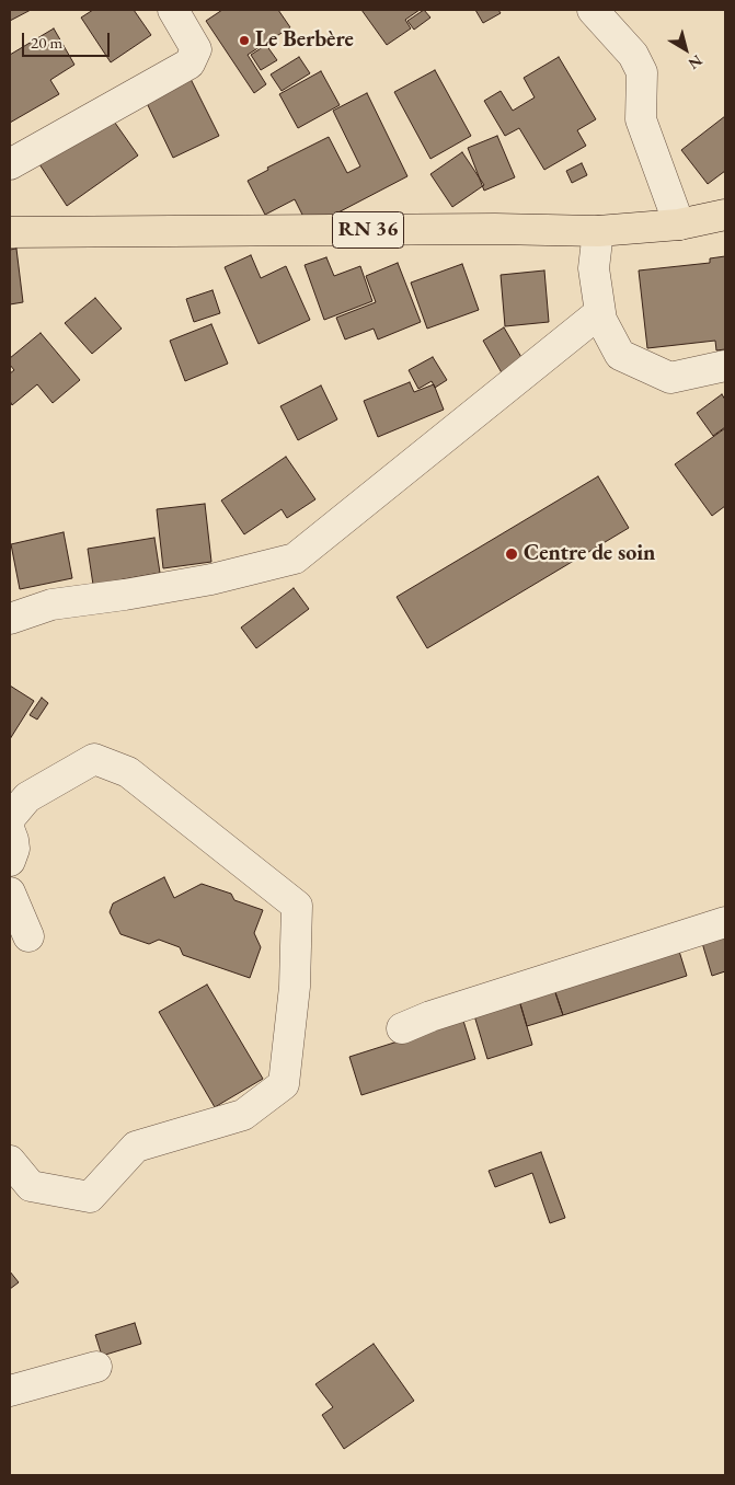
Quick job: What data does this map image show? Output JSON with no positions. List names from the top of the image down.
{
  "streets": {
    "main road": ["RN 36"]
  },
  "places": ["Le Berbère", "Centre de soin"],
  "scale_bar": "20 m",
  "north": "bottom right"
}
